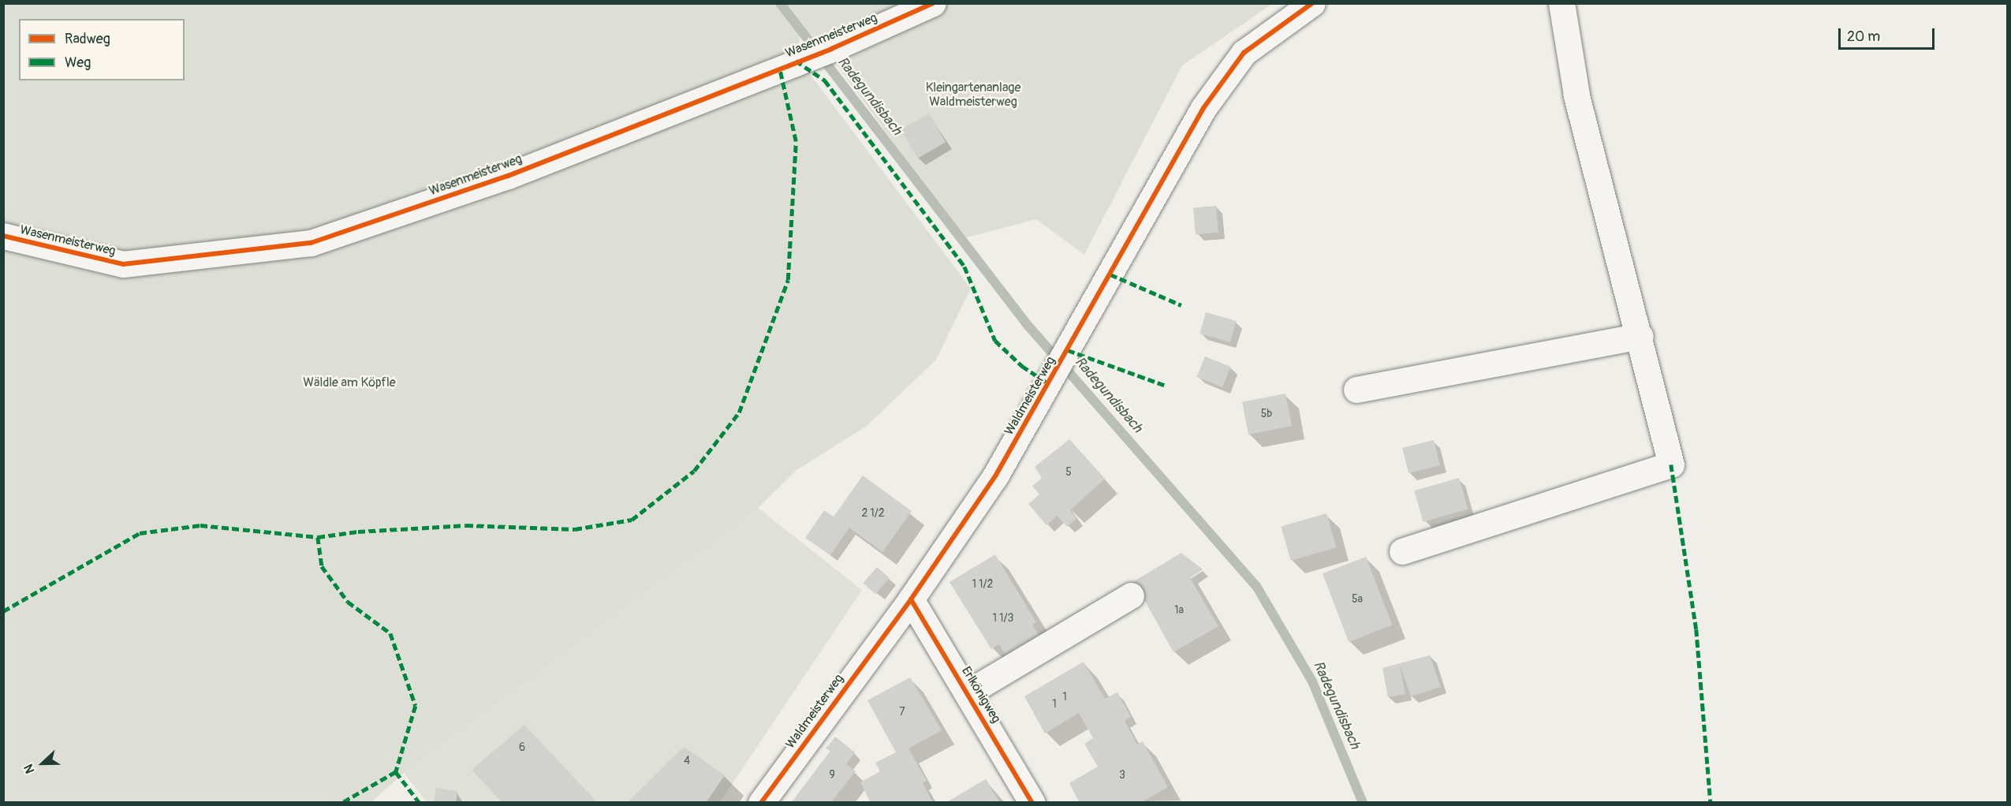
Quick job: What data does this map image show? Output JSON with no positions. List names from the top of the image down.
{
  "streets": {
    "street": ["Wasenmeisterweg", "Waldmeisterweg", "Erlkönigweg"]
  },
  "crossings": [
    ["Waldmeisterweg", "Erlkönigweg"]
  ],
  "water": ["Radegundisbach"],
  "parks": ["Kleingartenanlage Waldmeisterweg", "Wäldle am Köpfle"],
  "house_numbers": [
    "5b",
    "5",
    "2 1/2",
    "1 1/2",
    "5a",
    "1a",
    "1 1/3",
    "1",
    "1",
    "7",
    "6",
    "4",
    "9",
    "3"
  ],
  "legend": ["Radweg", "Weg"],
  "scale_bar": "20 m",
  "north": "left"
}
